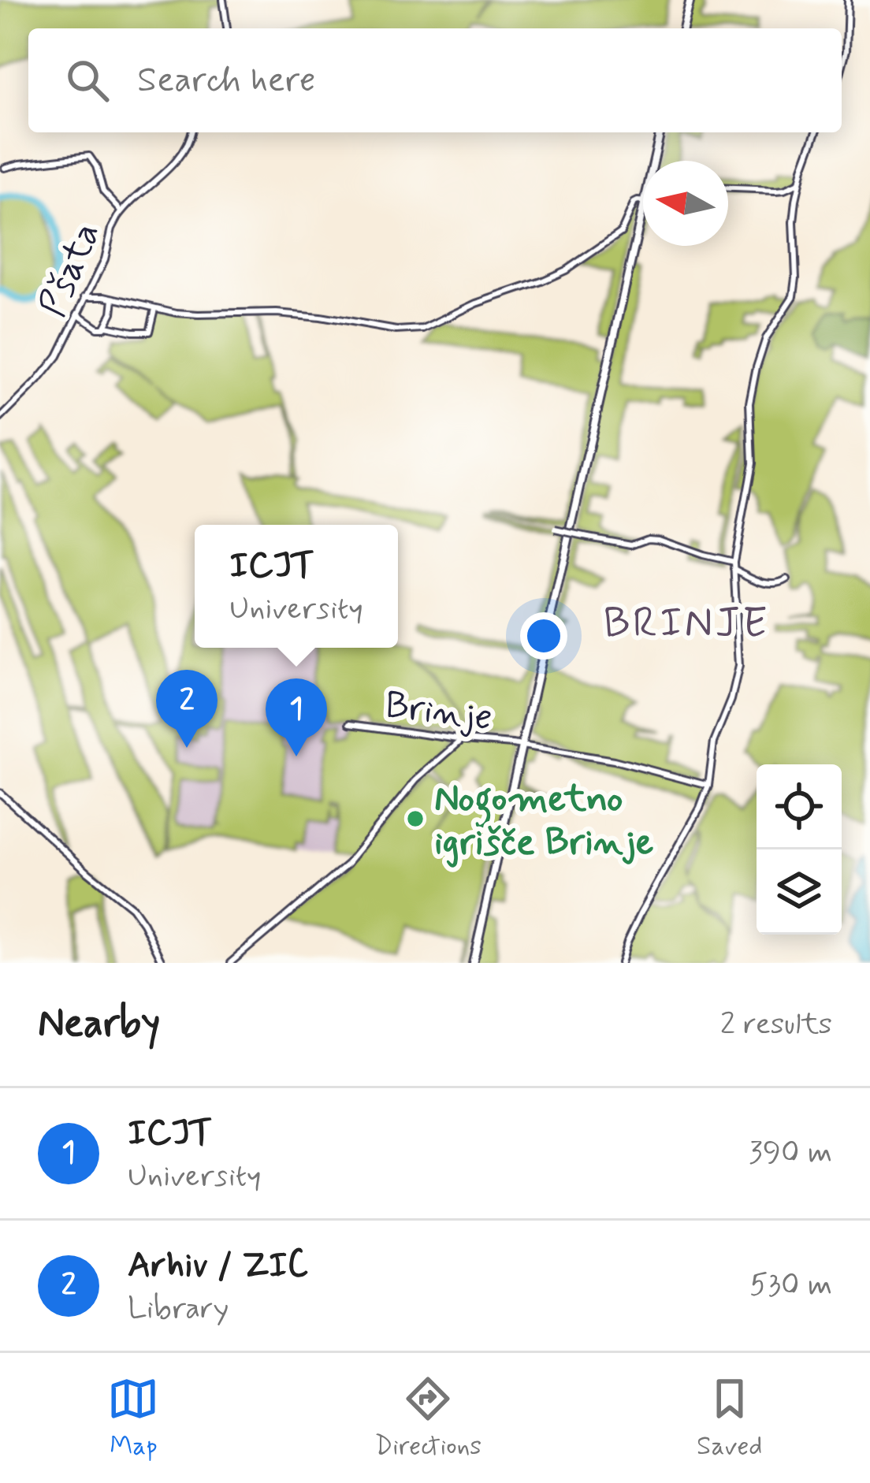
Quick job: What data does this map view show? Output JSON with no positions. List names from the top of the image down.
{
  "streets": {
    "street": ["Pšata", "Brinje"]
  },
  "districts": ["BRINJE"],
  "places": ["Nogometno igrišče Brinje"],
  "north": "left",
  "page": {
    "search": "Search here",
    "popup": ["ICJT", "University"],
    "pins": ["2", "1"],
    "heading": ["Nearby", "2 results"],
    "list": [
      {
        "mark": "1",
        "name": "ICJT",
        "note": "University",
        "value": "390 m"
      },
      {
        "mark": "2",
        "name": "Arhiv / ZIC",
        "note": "Library",
        "value": "530 m"
      }
    ],
    "nav": ["Map", "Directions", "Saved"]
  }
}
